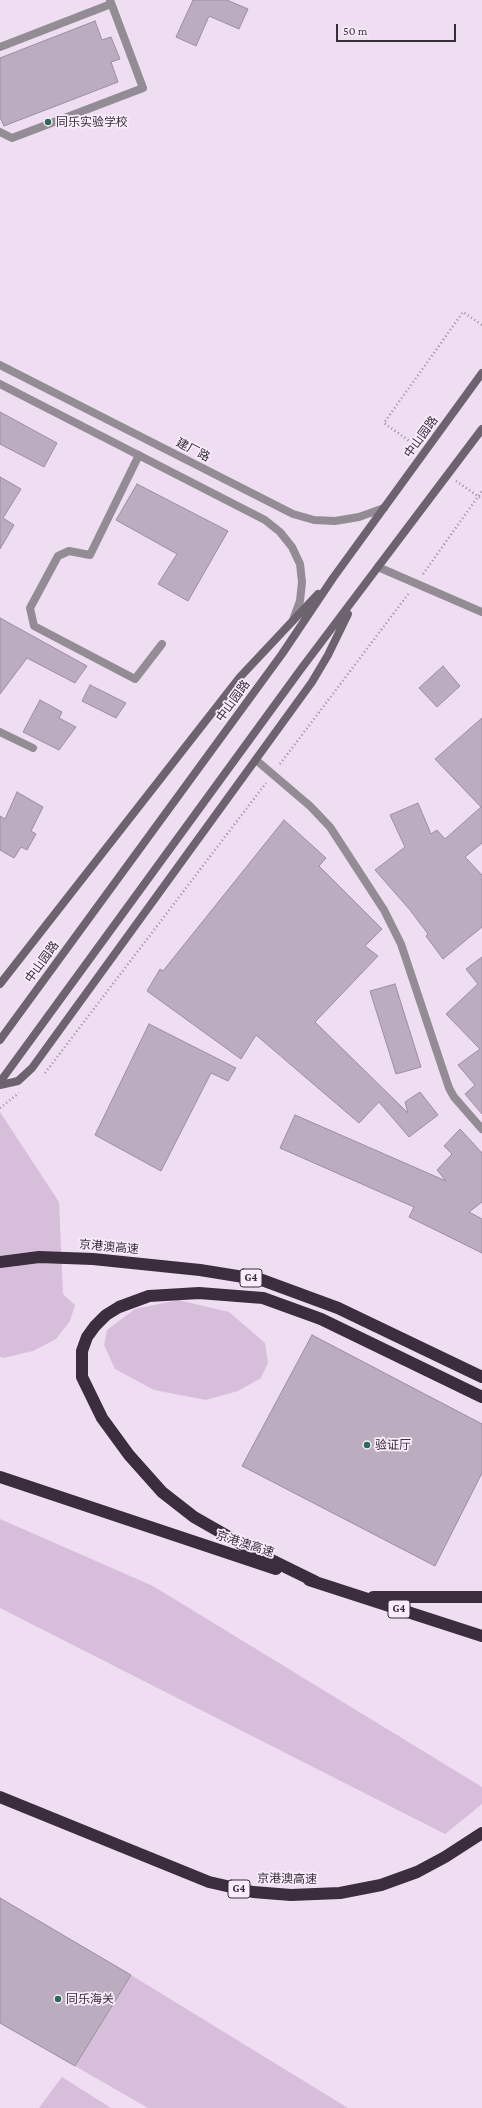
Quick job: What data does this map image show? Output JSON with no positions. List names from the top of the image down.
{
  "streets": {
    "highway": ["京港澳高速", "G4"],
    "main road": ["中山园路"],
    "street": ["建厂路"]
  },
  "crossings": [
    ["中山园路", "建厂路"]
  ],
  "places": ["同乐实验学校", "验证厅", "同乐海关"],
  "scale_bar": "50 m"
}
